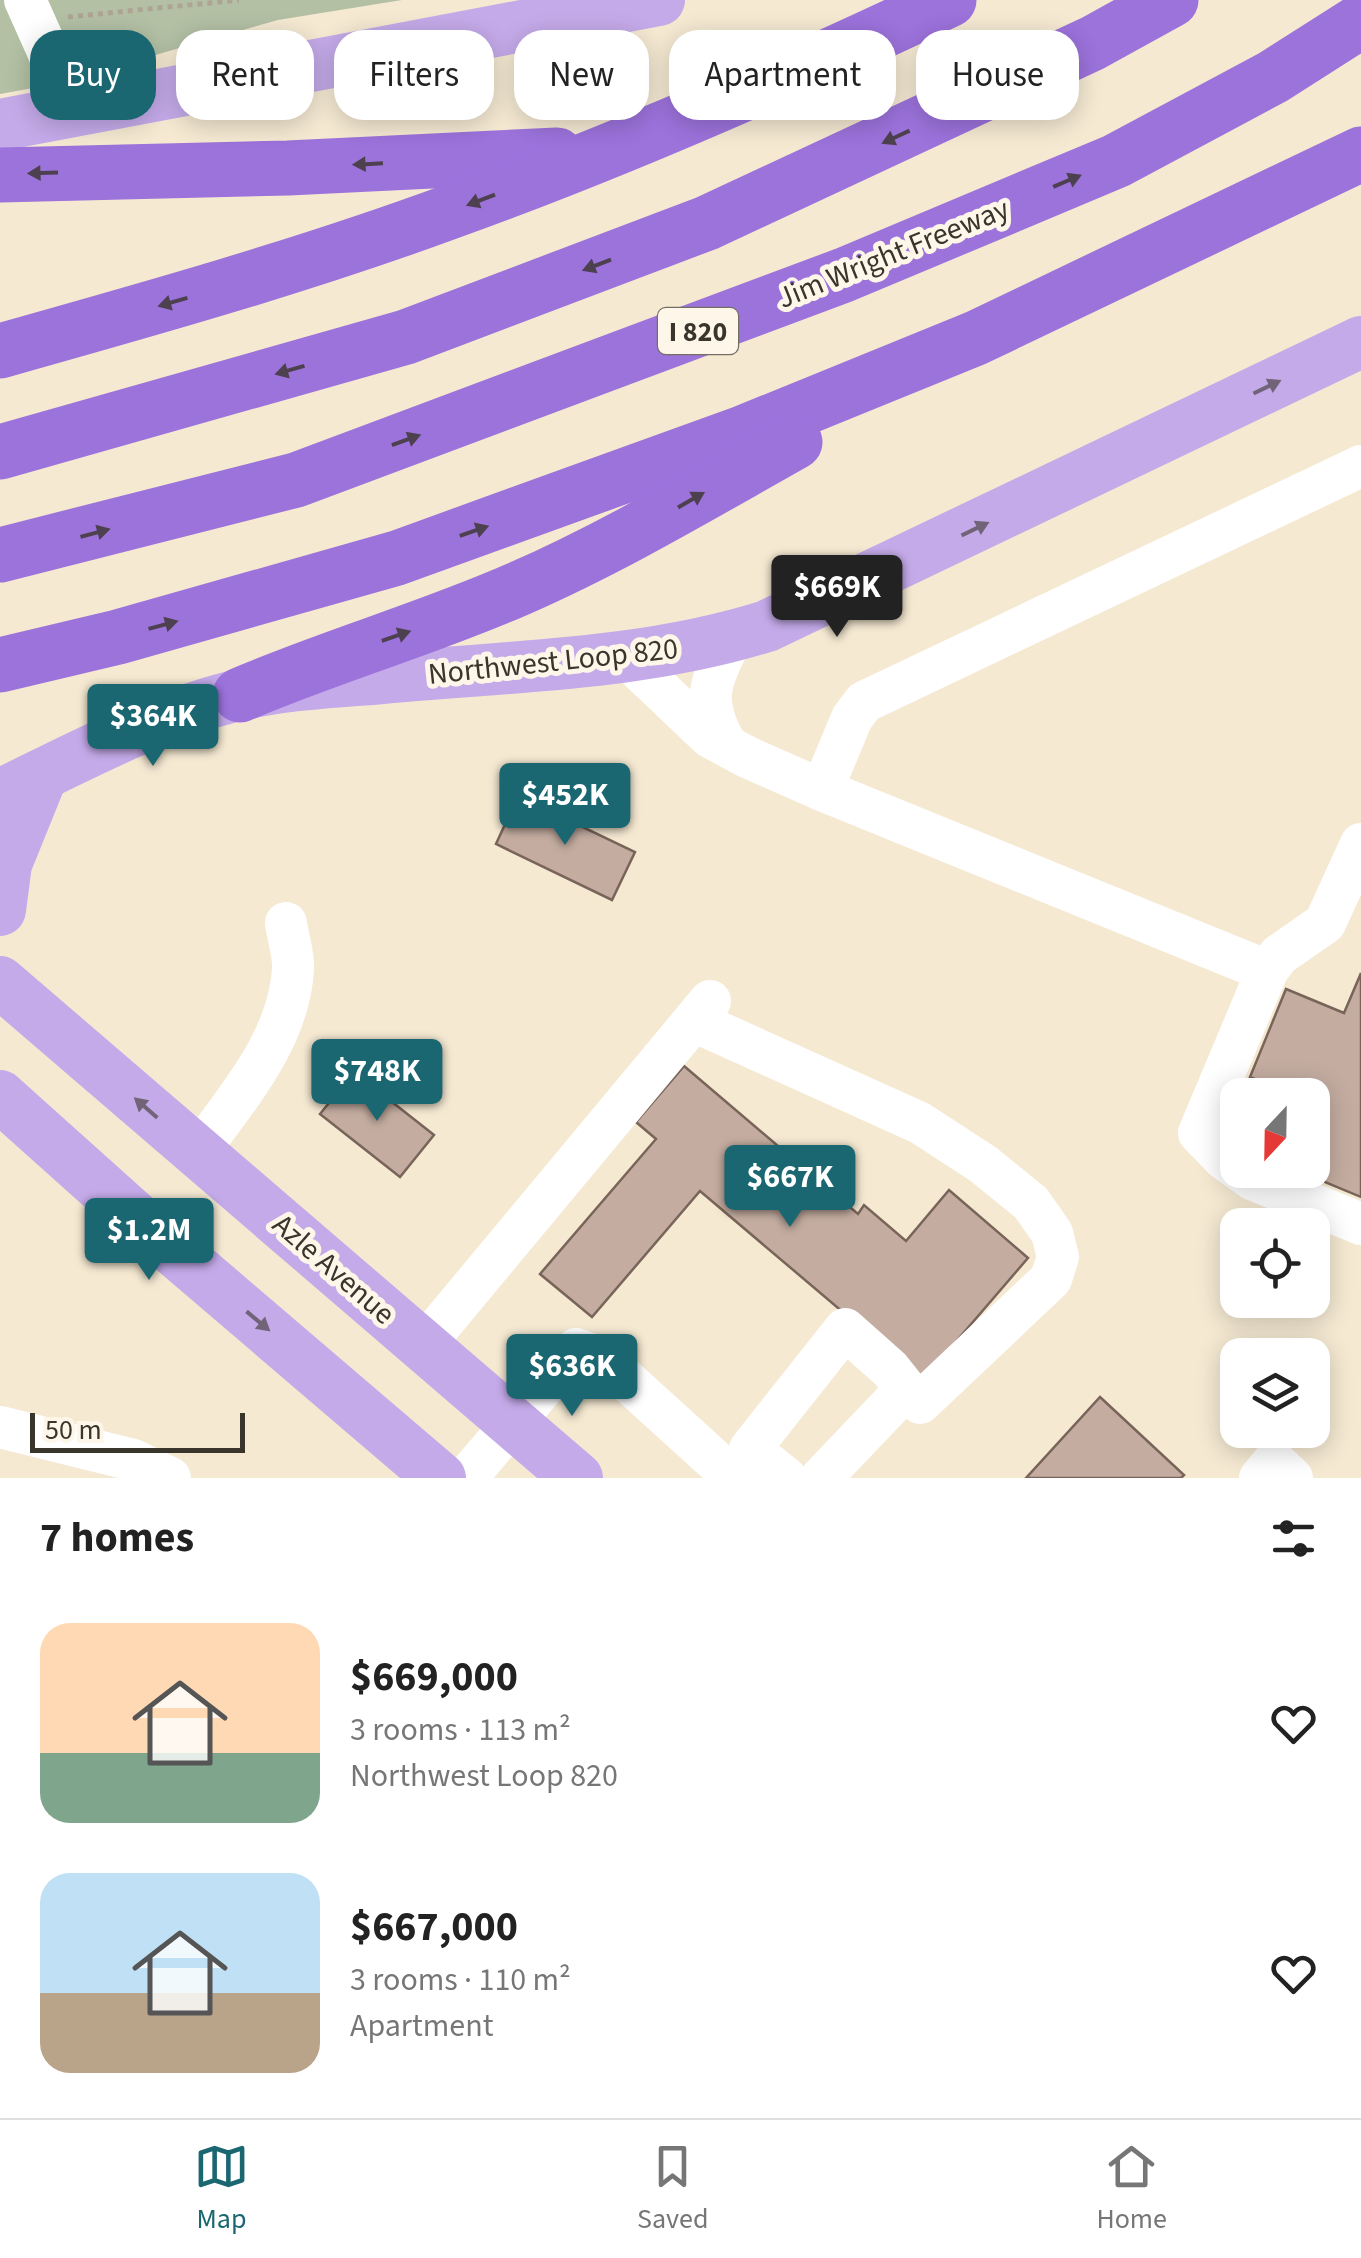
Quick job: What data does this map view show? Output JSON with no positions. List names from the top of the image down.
{
  "streets": {
    "highway": ["Jim Wright Freeway", "I 820"],
    "main road": ["Northwest Loop 820", "Azle Avenue"]
  },
  "one_way": ["Northwest Loop 820"],
  "scale_bar": "50 m",
  "north": "bottom",
  "page": {
    "chip": [
      "Buy",
      "Rent",
      "Filters",
      "New",
      "Apartment",
      "House"
    ],
    "price": [
      "$669K",
      "$364K",
      "$452K",
      "$748K",
      "$667K",
      "$1.2M",
      "$636K"
    ],
    "scale": "50 m",
    "heading": "7 homes",
    "list": [
      {
        "name": "$669,000",
        "note": "3 rooms · 113 m² · Northwest Loop 820"
      },
      {
        "name": "$667,000",
        "note": "3 rooms · 110 m² · Apartment"
      }
    ],
    "tabs": ["Map", "Saved", "Home"]
  }
}
